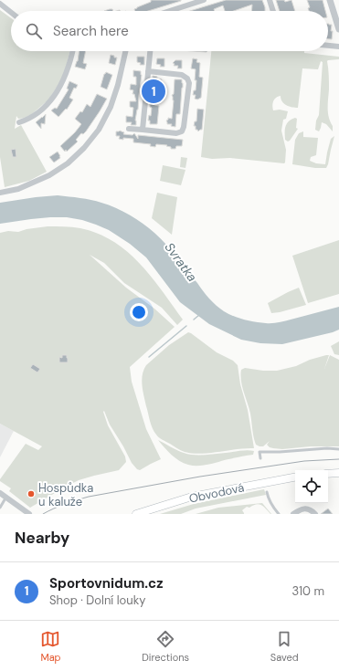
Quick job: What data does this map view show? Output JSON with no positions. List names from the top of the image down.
{
  "streets": {
    "main road": ["Obvodová"]
  },
  "water": ["Svratka"],
  "places": ["Hospůdka u kaluže"],
  "page": {
    "search": "Search here",
    "pins": "1",
    "heading": "Nearby",
    "list": [
      {
        "mark": "1",
        "name": "Sportovnidum.cz",
        "note": "Shop · Dolní louky",
        "value": "310 m"
      }
    ],
    "nav": ["Map", "Directions", "Saved"]
  }
}
